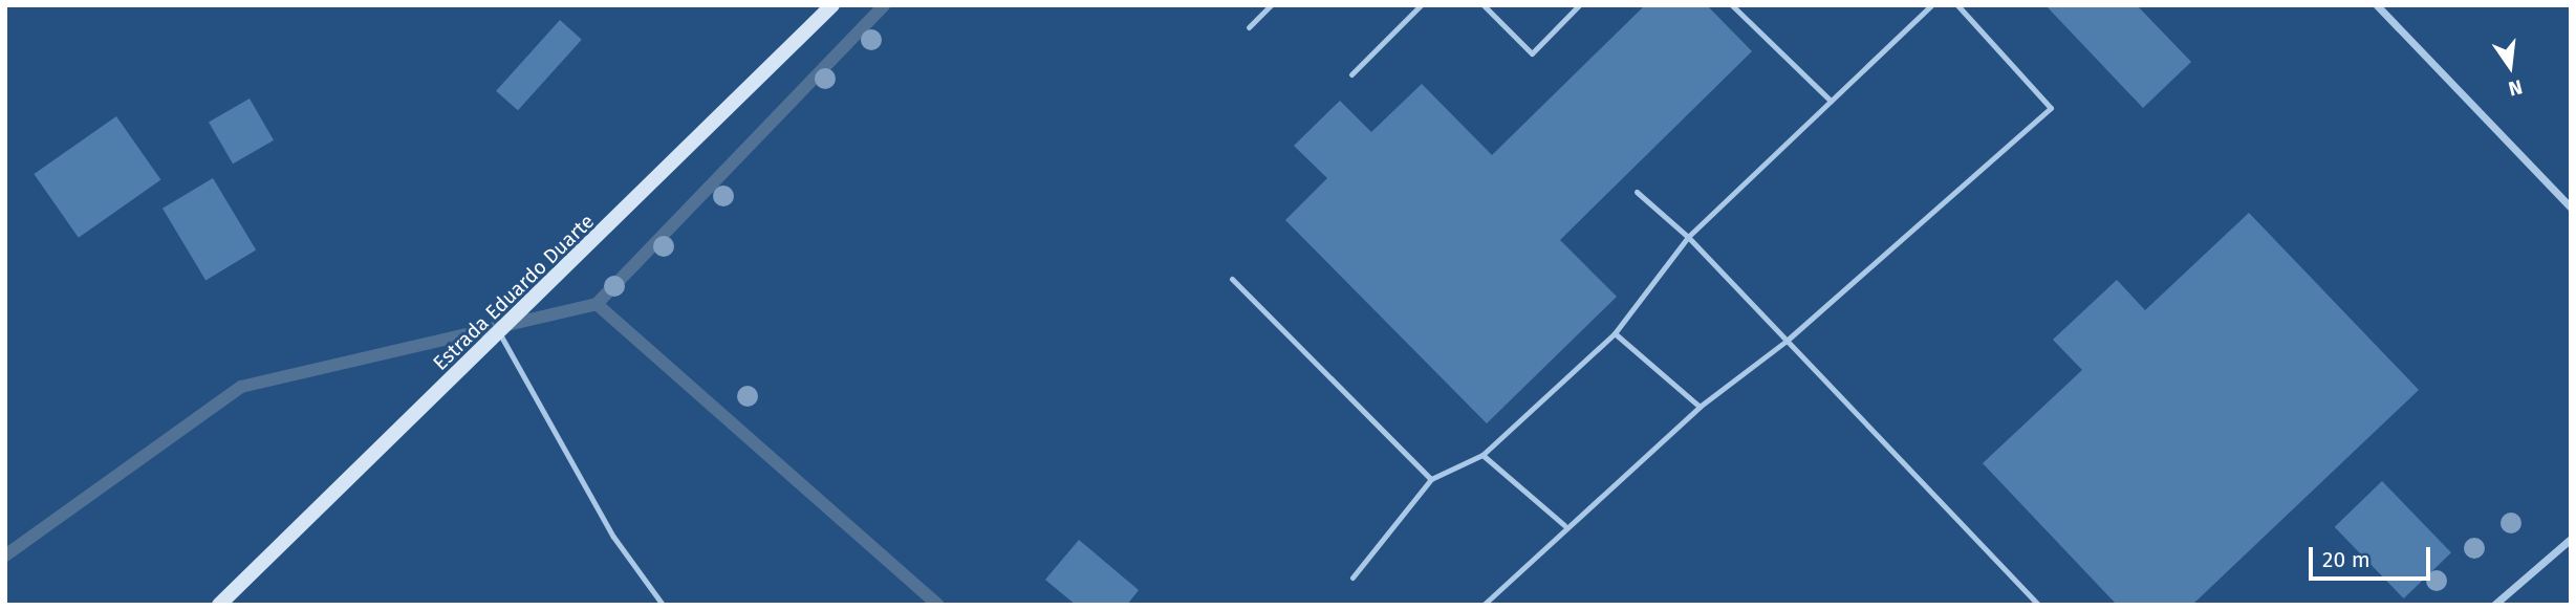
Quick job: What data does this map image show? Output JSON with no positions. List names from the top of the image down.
{
  "streets": {
    "street": ["Estrada Eduardo Duarte"]
  },
  "scale_bar": "20 m",
  "north": "bottom"
}
